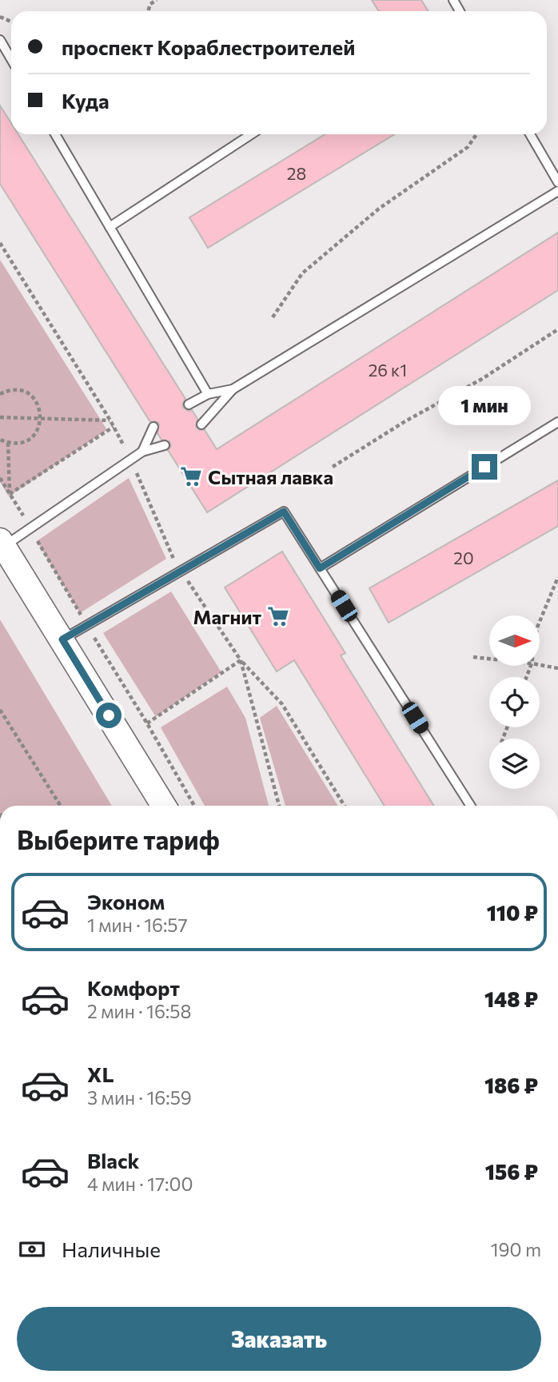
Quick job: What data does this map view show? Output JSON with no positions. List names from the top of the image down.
{
  "places": {
    "supermarket": ["Сытная лавка", "Магнит"]
  },
  "house_numbers": ["28", "26 к1", "20"],
  "north": "right",
  "page": {
    "banner": ["проспект Кораблестроителей", "Куда"],
    "bubble": "1 мин",
    "heading": "Выберите тариф",
    "list": [
      {
        "name": "Эконом",
        "note": "1 мин · 16:57",
        "value": "110 ₽"
      },
      {
        "name": "Комфорт",
        "note": "2 мин · 16:58",
        "value": "148 ₽"
      },
      {
        "name": "XL",
        "note": "3 мин · 16:59",
        "value": "186 ₽"
      },
      {
        "name": "Black",
        "note": "4 мин · 17:00",
        "value": "156 ₽"
      }
    ],
    "pay": ["Наличные", "190 m"],
    "buttons": "Заказать"
  }
}
